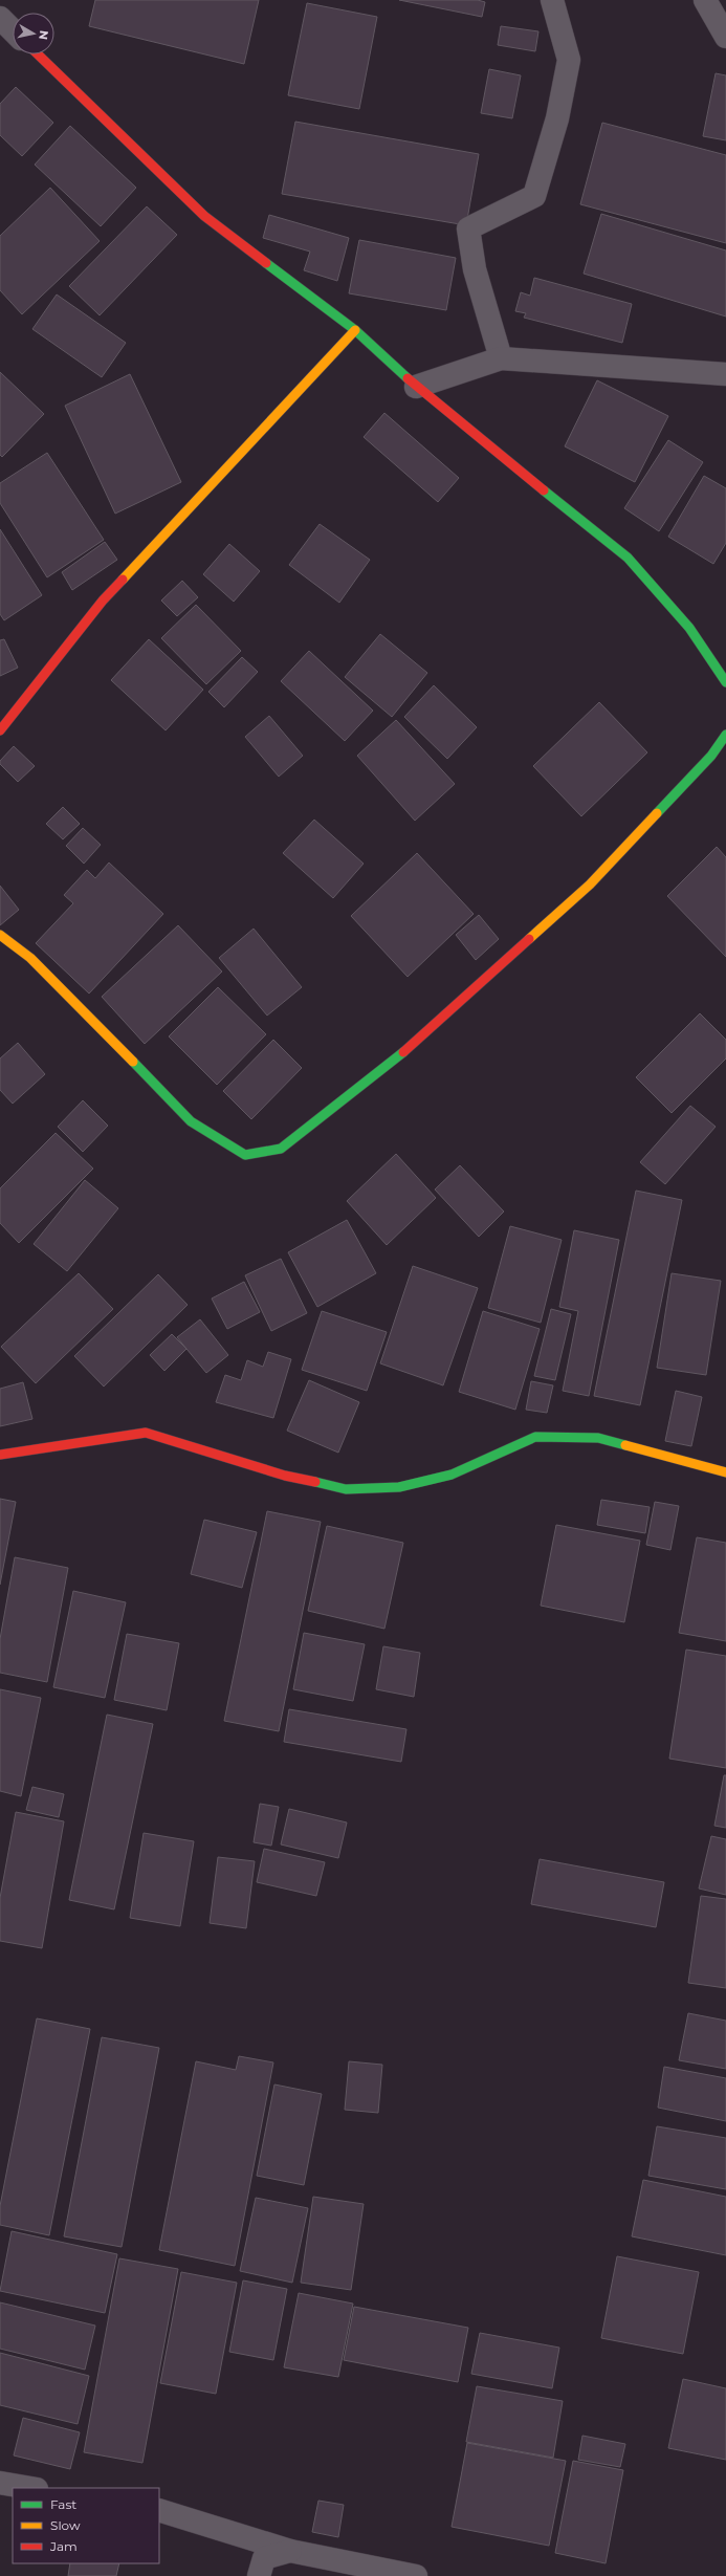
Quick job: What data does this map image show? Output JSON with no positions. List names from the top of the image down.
{
  "legend": ["Fast", "Slow", "Jam"],
  "north": "right"
}
